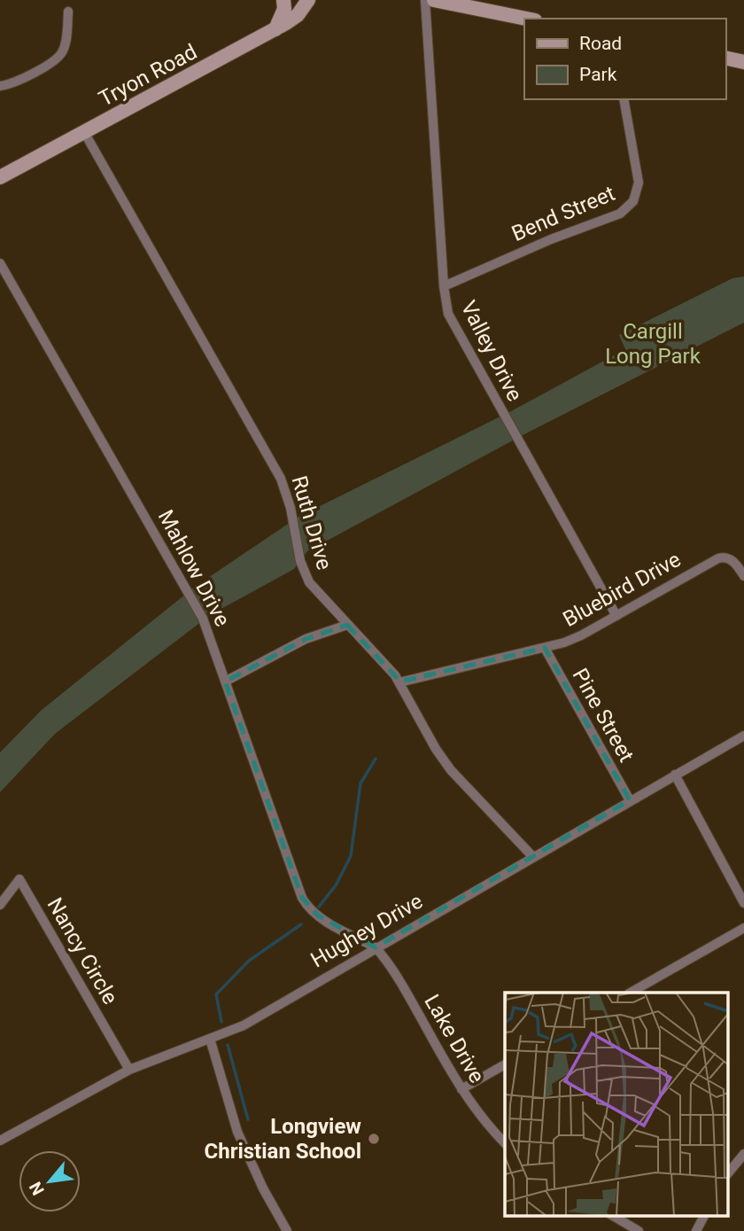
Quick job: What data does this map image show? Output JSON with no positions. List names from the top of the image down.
{
  "streets": {
    "street": [
      "Tryon Road",
      "Bend Street",
      "Valley Drive",
      "Ruth Drive",
      "Mahlow Drive",
      "Bluebird Drive",
      "Pine Street",
      "Hughey Drive",
      "Nancy Circle",
      "Lake Drive"
    ]
  },
  "crossings": [
    ["Tryon Road", "Ruth Drive"],
    ["Bend Street", "Valley Drive"],
    ["Valley Drive", "Bluebird Drive"],
    ["Ruth Drive", "Bluebird Drive"],
    ["Ruth Drive", "Hughey Drive"],
    ["Mahlow Drive", "Hughey Drive"],
    ["Mahlow Drive", "Lake Drive"],
    ["Bluebird Drive", "Pine Street"],
    ["Pine Street", "Hughey Drive"],
    ["Hughey Drive", "Nancy Circle"],
    ["Hughey Drive", "Lake Drive"]
  ],
  "parks": ["Cargill Long Park"],
  "places": ["Longview Christian School"],
  "legend": ["Road", "Park"],
  "north": "bottom left"
}
